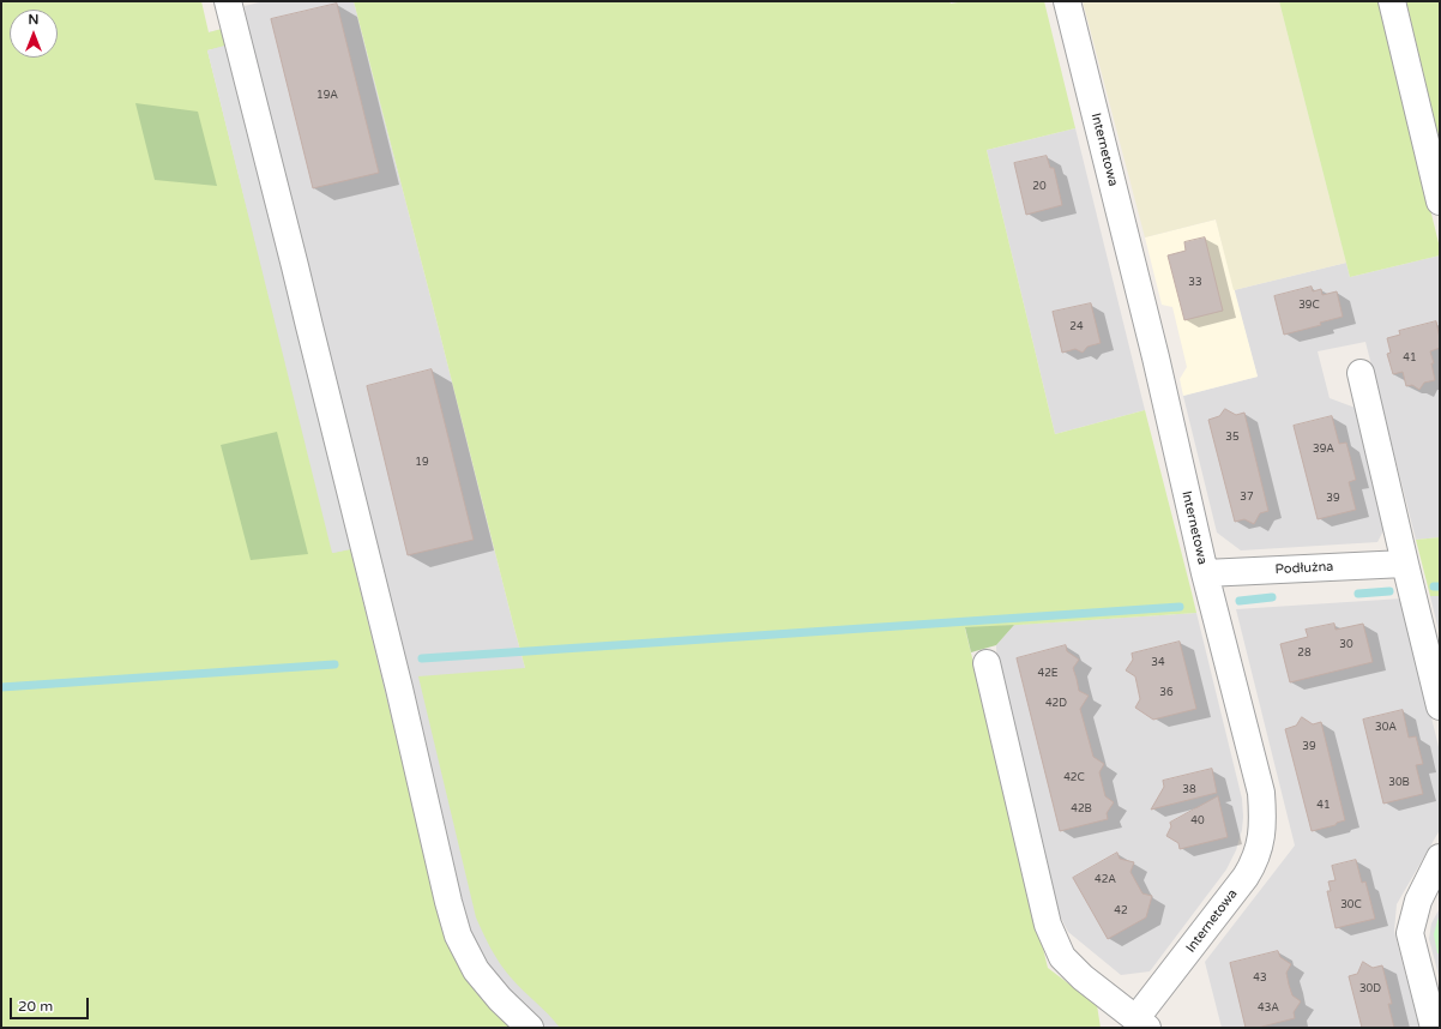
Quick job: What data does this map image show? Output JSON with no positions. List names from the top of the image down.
{
  "streets": {
    "street": ["Internetowa", "Podłużna"]
  },
  "crossings": [
    ["Internetowa", "Podłużna"]
  ],
  "house_numbers": [
    "19A",
    "20",
    "33",
    "39C",
    "24",
    "41",
    "35",
    "39A",
    "19",
    "37",
    "39",
    "30",
    "28",
    "34",
    "42E",
    "36",
    "42D",
    "30A",
    "39",
    "42C",
    "30B",
    "38",
    "41",
    "42B",
    "40",
    "42A",
    "30C",
    "42",
    "43",
    "30D",
    "43A"
  ],
  "scale_bar": "20 m",
  "north": "top"
}
